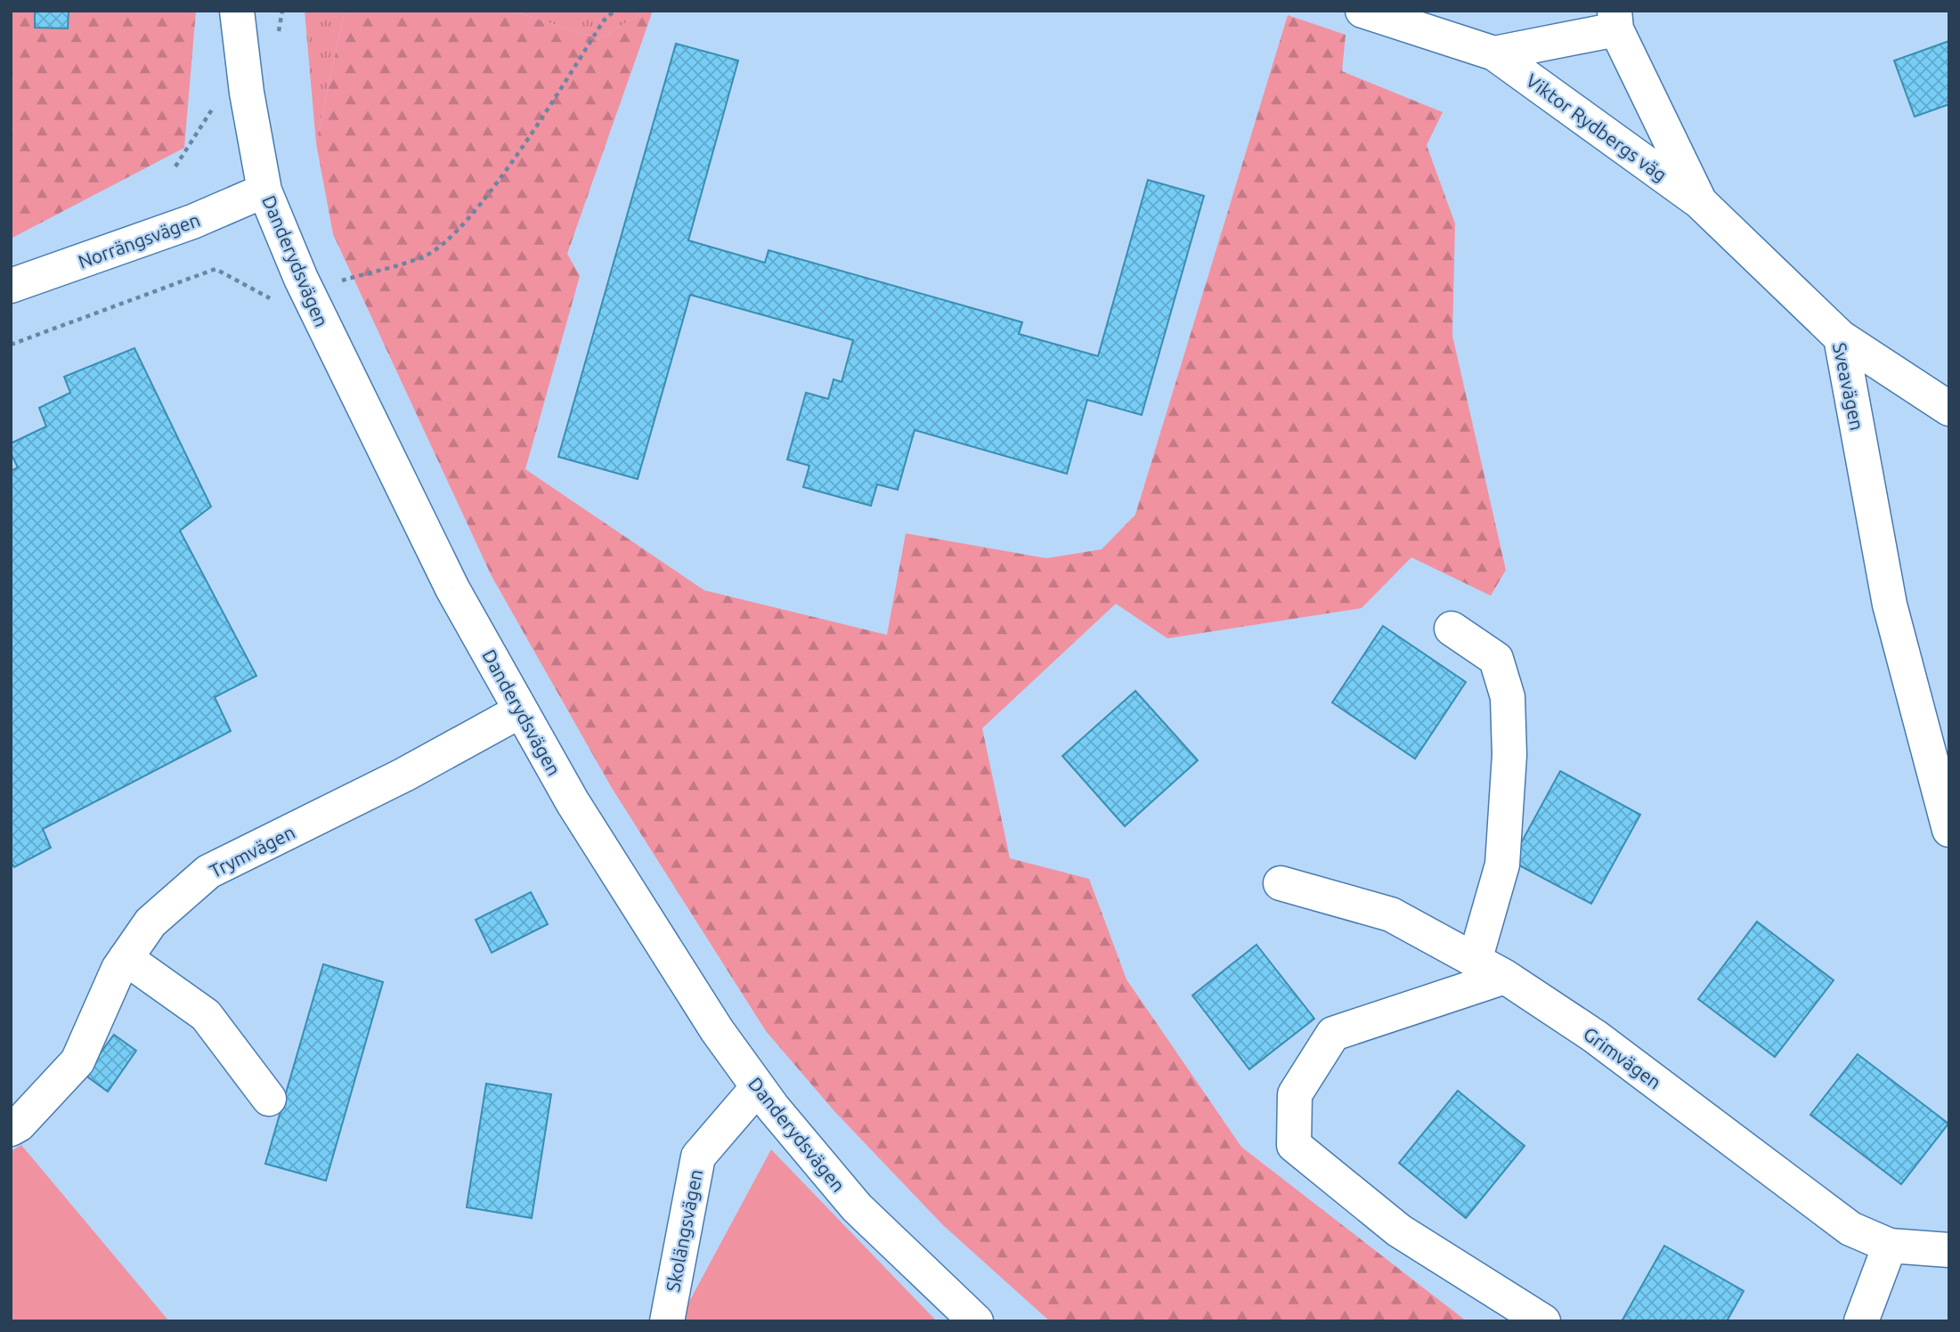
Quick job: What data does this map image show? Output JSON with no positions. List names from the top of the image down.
{
  "streets": {
    "street": [
      "Viktor Rydbergs väg",
      "Norrängsvägen",
      "Danderydsvägen",
      "Sveavägen",
      "Trymvägen",
      "Grimvägen",
      "Skolängsvägen"
    ]
  },
  "crossings": [
    ["Viktor Rydbergs väg", "Sveavägen"],
    ["Norrängsvägen", "Danderydsvägen"],
    ["Danderydsvägen", "Trymvägen"],
    ["Danderydsvägen", "Skolängsvägen"]
  ]
}
